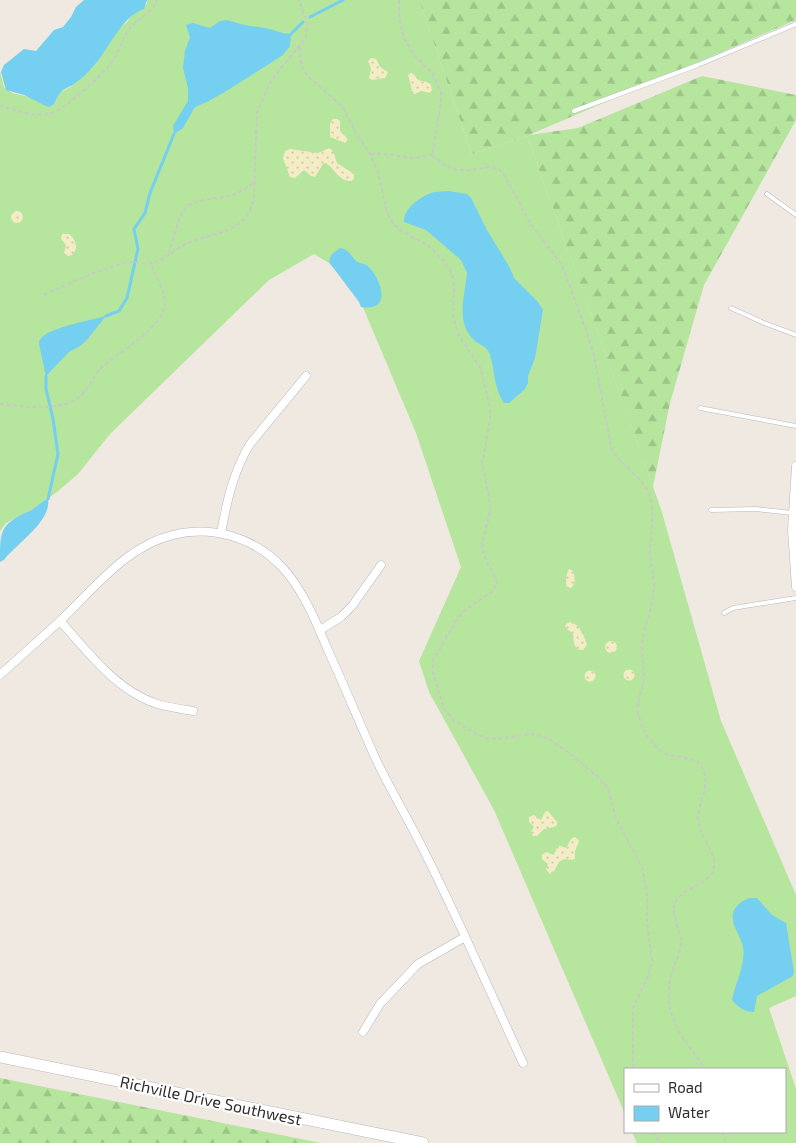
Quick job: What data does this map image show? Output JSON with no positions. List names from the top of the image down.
{
  "streets": {
    "main road": ["Richville Drive Southwest"]
  },
  "legend": ["Road", "Water"]
}
